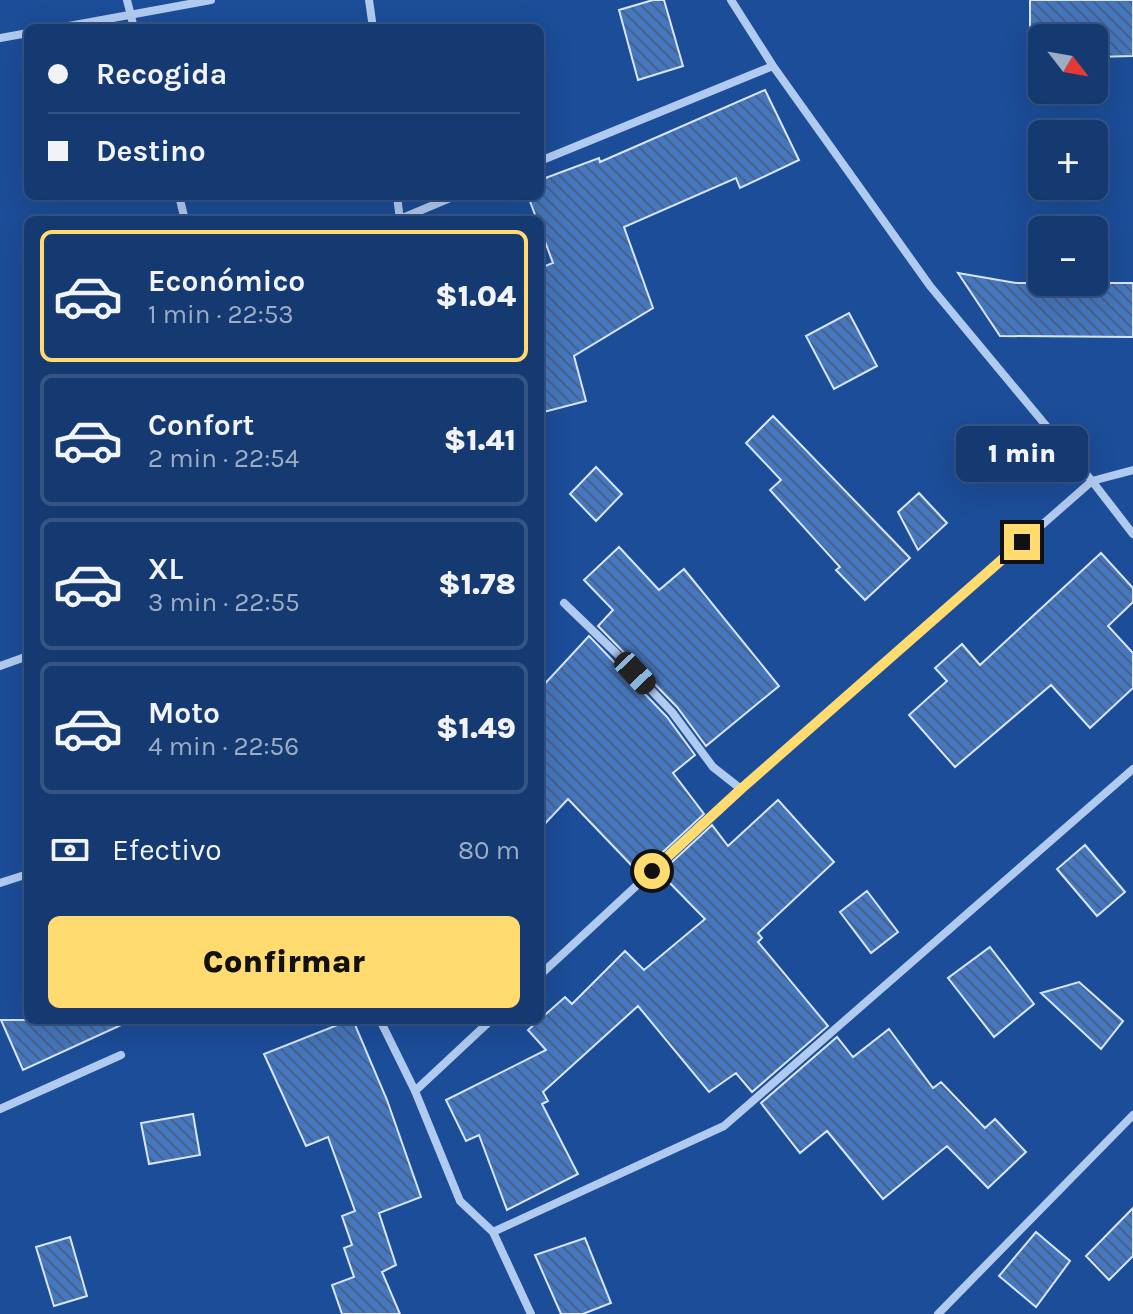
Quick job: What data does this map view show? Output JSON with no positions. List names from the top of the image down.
{
  "north": "bottom right",
  "page": {
    "map_buttons": ["+", "−"],
    "banner": ["Recogida", "Destino"],
    "list": [
      {
        "name": "Económico",
        "note": "1 min · 22:53",
        "value": "$1.04"
      },
      {
        "name": "Confort",
        "note": "2 min · 22:54",
        "value": "$1.41"
      },
      {
        "name": "XL",
        "note": "3 min · 22:55",
        "value": "$1.78"
      },
      {
        "name": "Moto",
        "note": "4 min · 22:56",
        "value": "$1.49"
      }
    ],
    "bubble": "1 min",
    "pay": ["Efectivo", "80 m"],
    "buttons": "Confirmar"
  }
}
